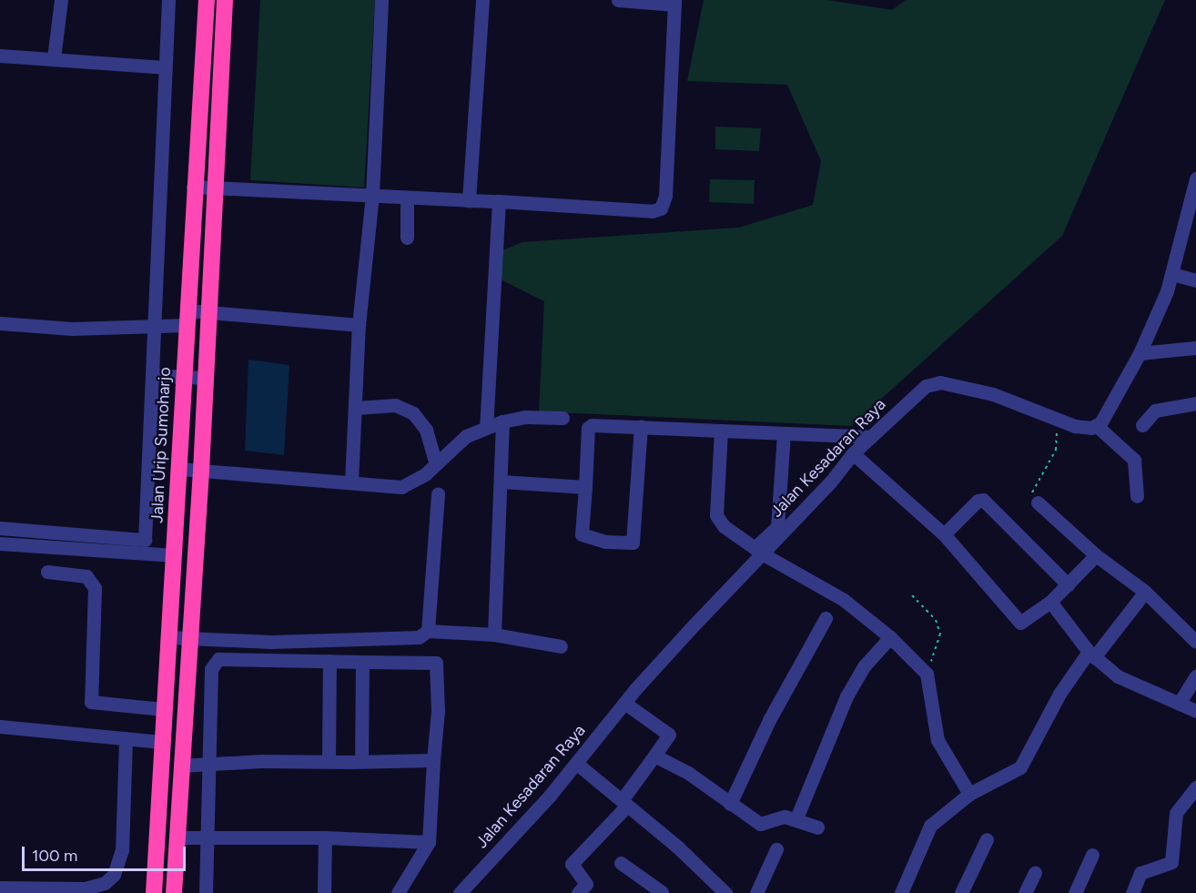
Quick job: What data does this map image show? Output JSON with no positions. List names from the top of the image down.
{
  "streets": {
    "highway": ["Jalan Urip Sumoharjo"],
    "street": ["Jalan Kesadaran Raya"]
  },
  "scale_bar": "100 m"
}
